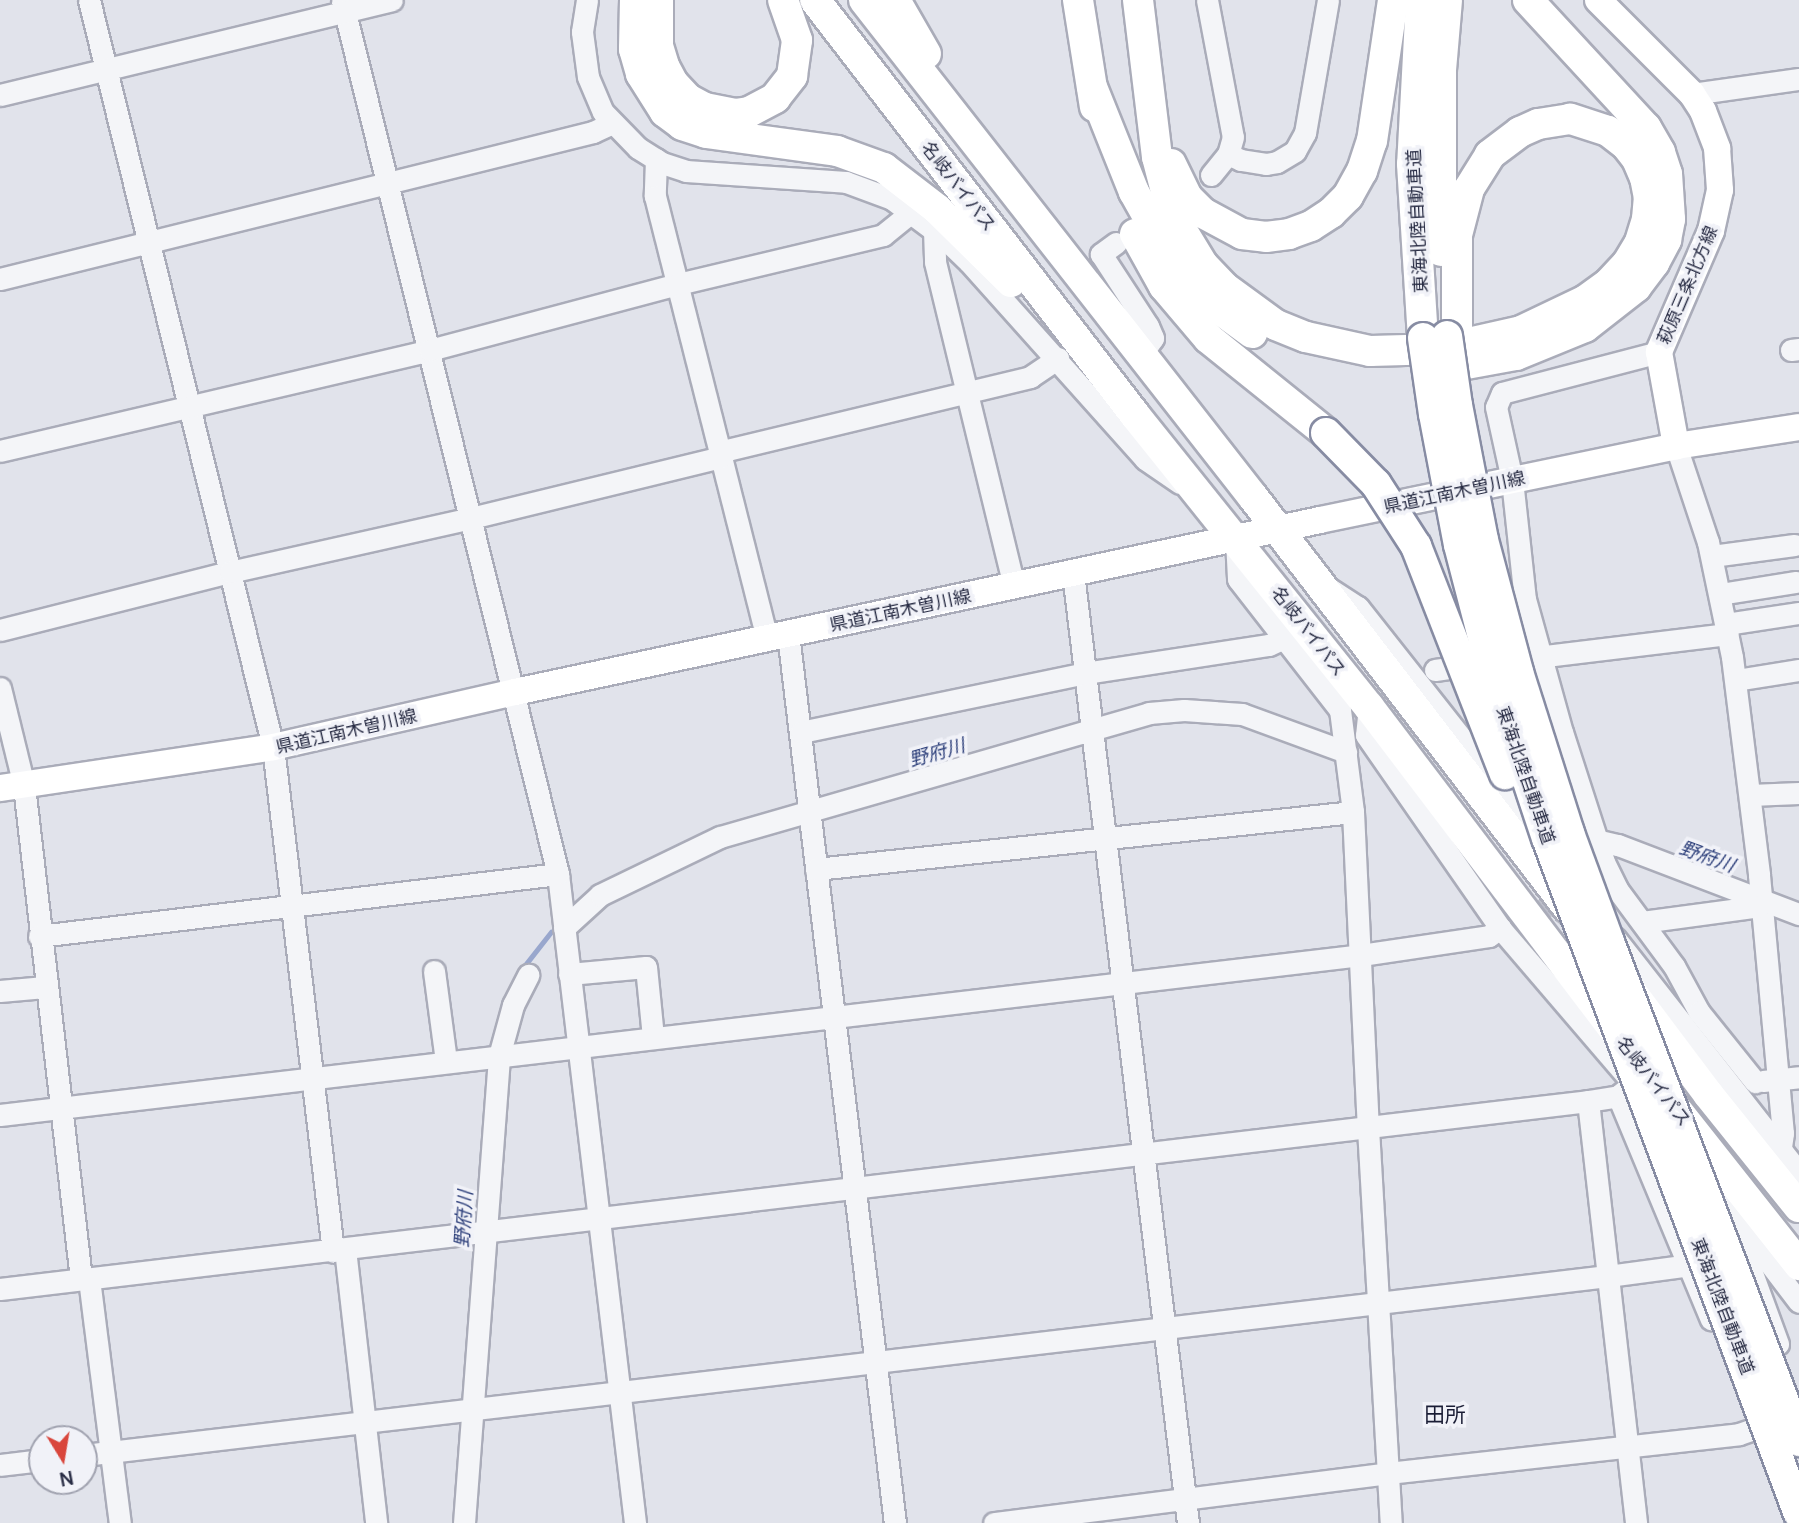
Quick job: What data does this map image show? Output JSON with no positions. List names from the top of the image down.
{
  "streets": {
    "highway": ["名岐バイパス", "東海北陸自動車道"],
    "main road": ["萩原三条北方線", "県道江南木曽川線"]
  },
  "crossings": [
    ["名岐バイパス", "県道江南木曽川線"],
    ["萩原三条北方線", "県道江南木曽川線"]
  ],
  "districts": ["田所"],
  "water": ["野府川"],
  "north": "bottom"
}
